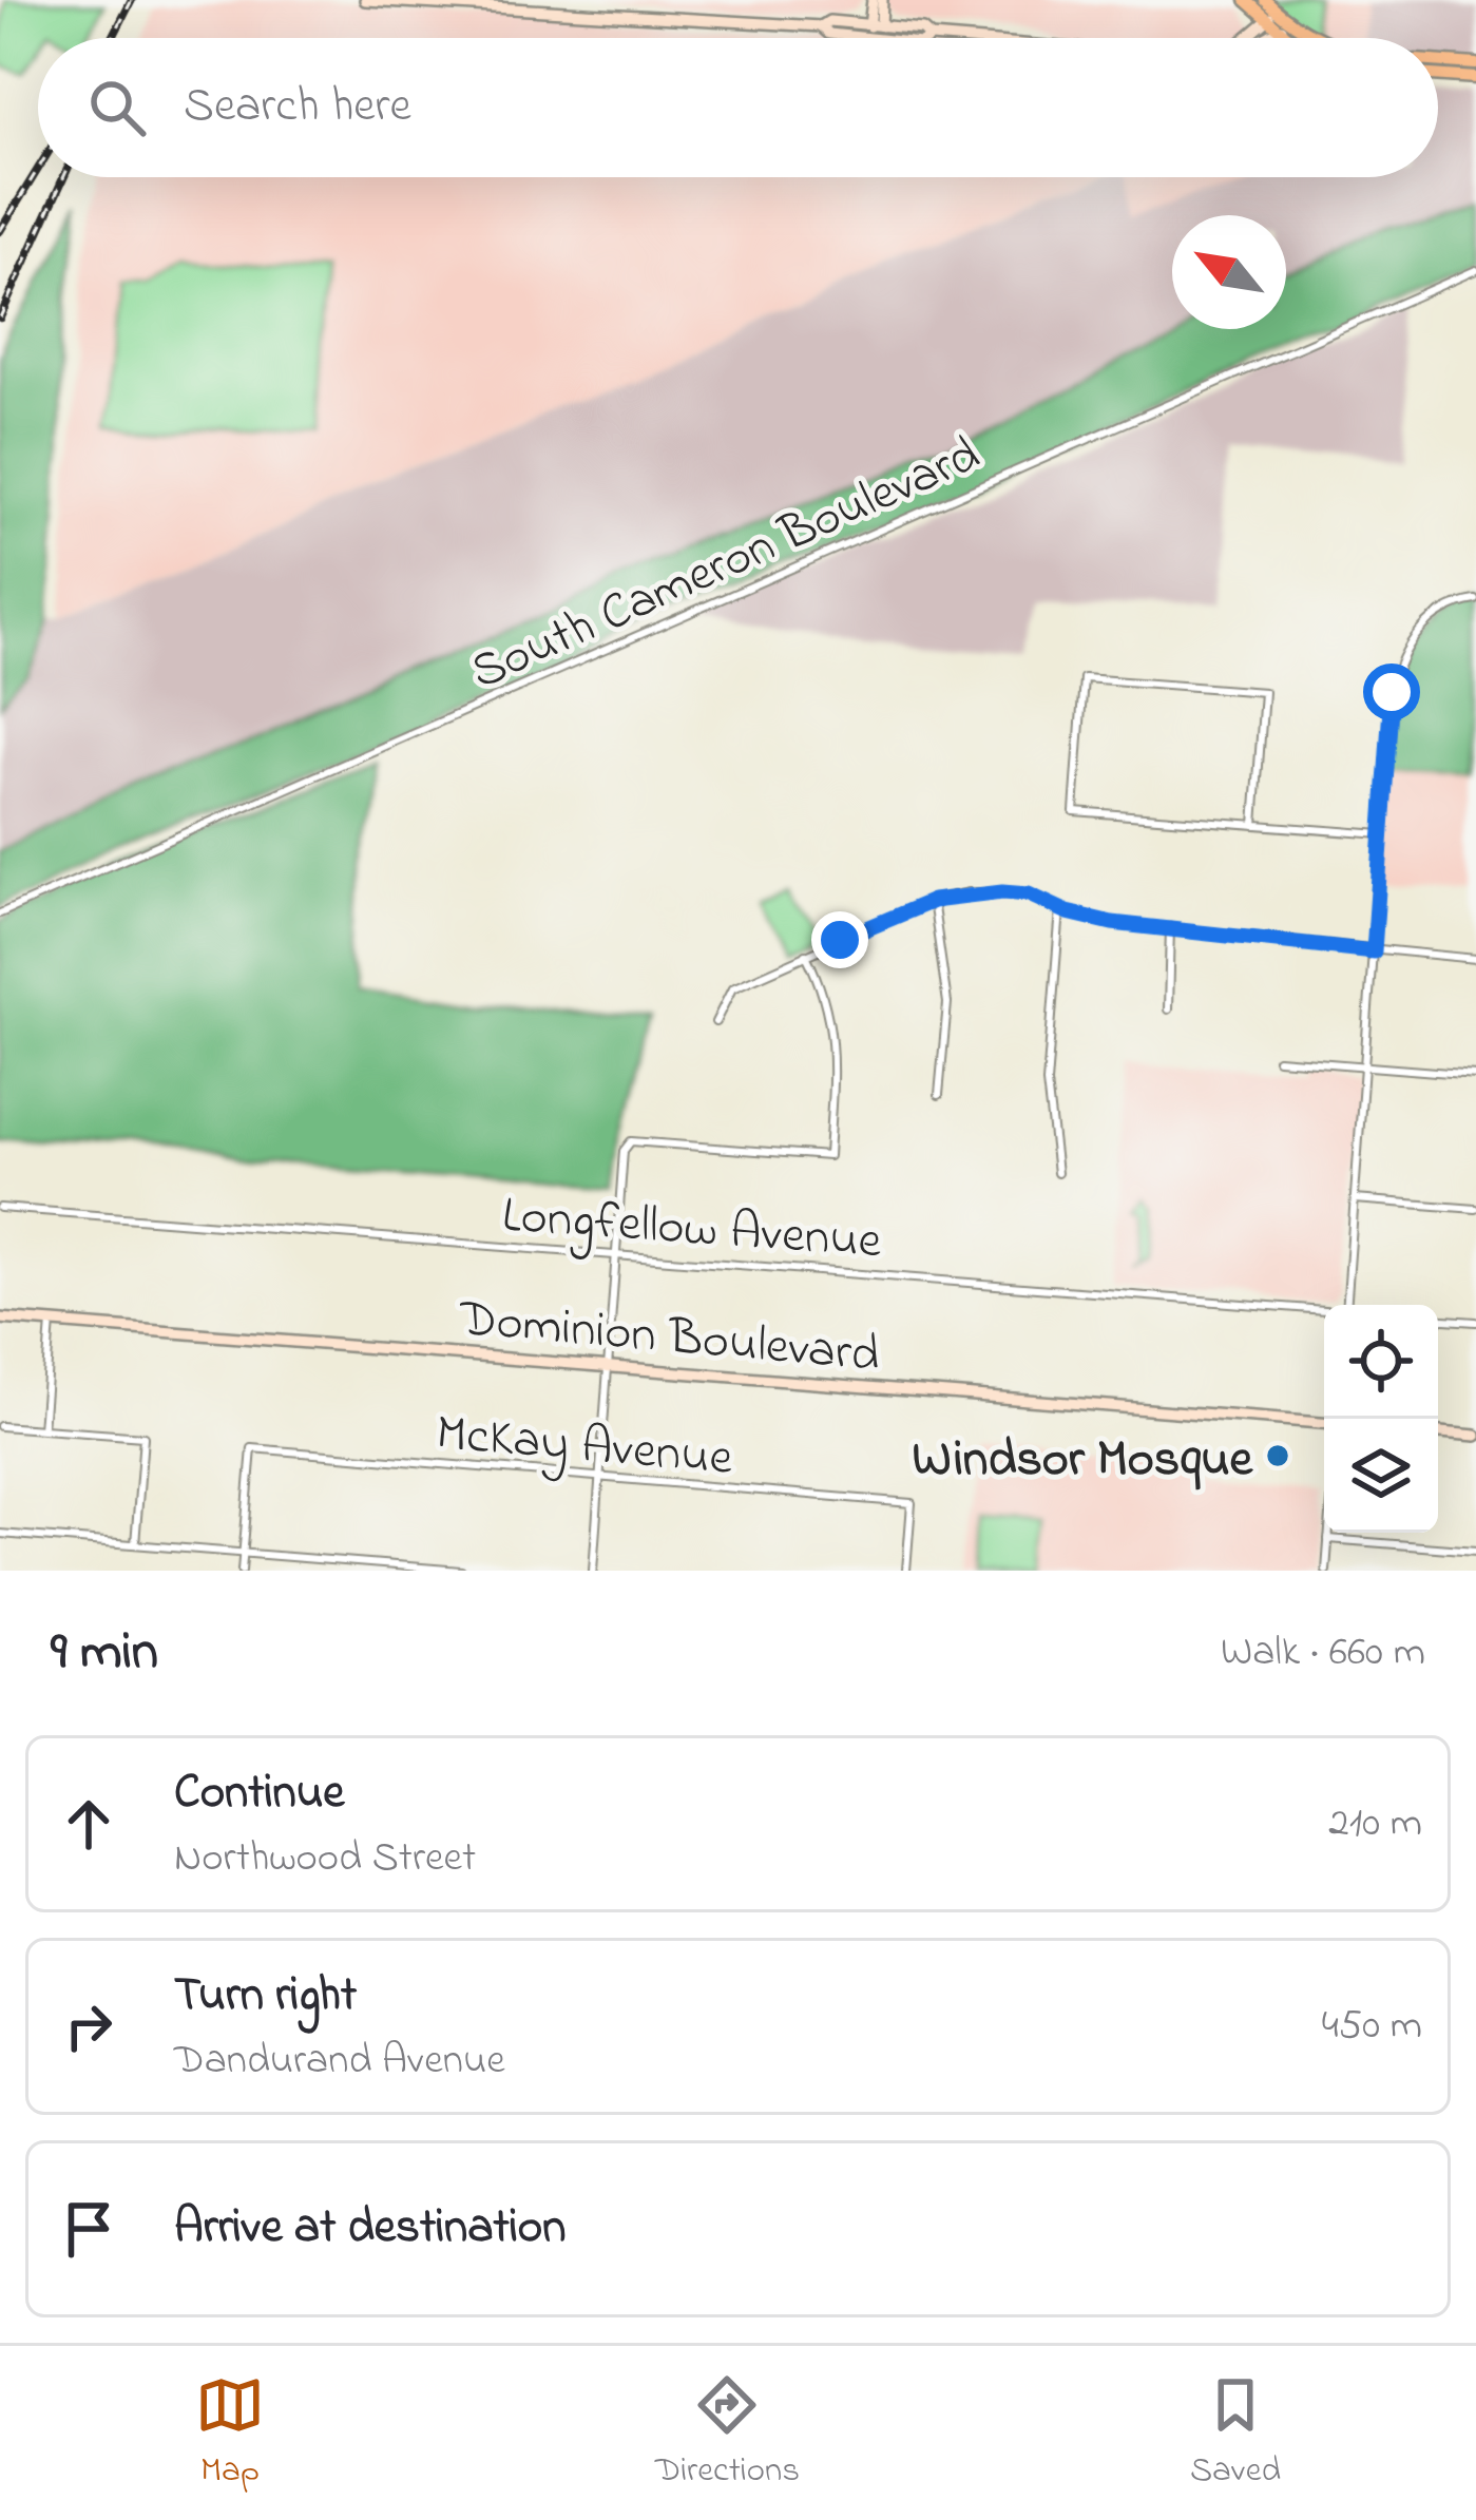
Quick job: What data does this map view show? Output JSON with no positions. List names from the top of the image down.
{
  "streets": {
    "street": [
      "South Cameron Boulevard",
      "Longfellow Avenue",
      "Dominion Boulevard",
      "McKay Avenue"
    ]
  },
  "places": ["Windsor Mosque"],
  "north": "top left",
  "page": {
    "search": "Search here",
    "heading": ["9 min", "Walk · 660 m"],
    "list": [
      ["Continue", "Northwood Street", "210 m"],
      ["Turn right", "Dandurand Avenue", "450 m"],
      "Arrive at destination"
    ],
    "nav": ["Map", "Directions", "Saved"]
  }
}
